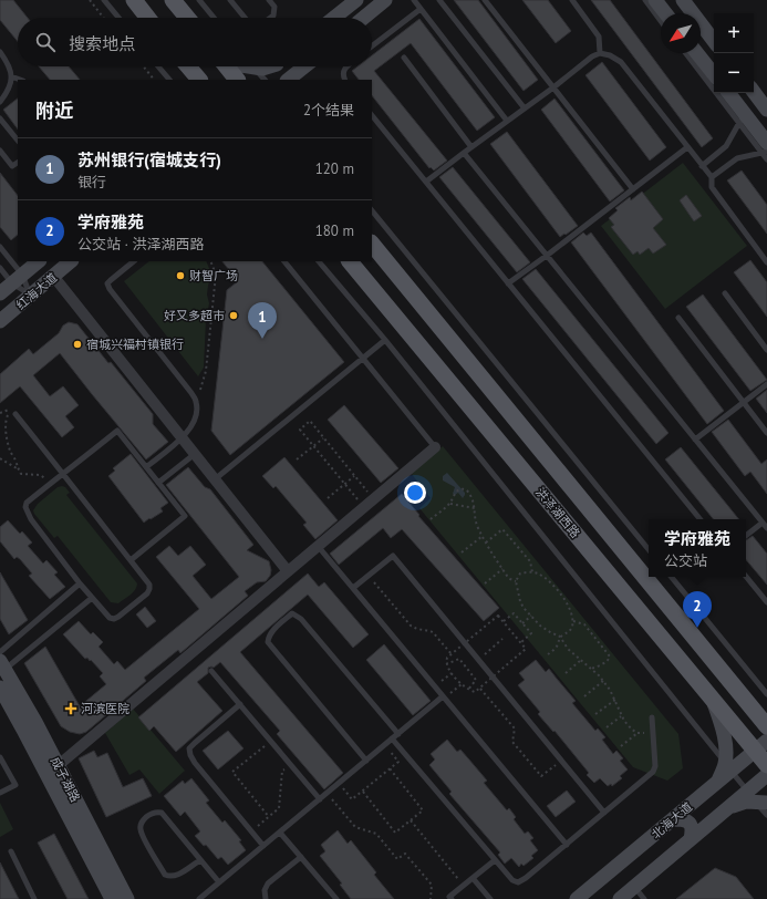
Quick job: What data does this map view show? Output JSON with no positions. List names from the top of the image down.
{
  "streets": {
    "main road": ["洪泽湖西路"],
    "street": ["红海大道", "成子湖路", "北海大道"]
  },
  "crossings": [
    ["洪泽湖西路", "北海大道"]
  ],
  "places": {
    "other": ["财智广场", "好又多超市", "宿城兴福村镇银行"],
    "health": ["河滨医院"]
  },
  "north": "bottom left",
  "page": {
    "map_buttons": ["+", "−"],
    "search": "搜索地点",
    "heading": ["附近", "2个结果"],
    "list": [
      {
        "mark": "1",
        "name": "苏州银行(宿城支行)",
        "note": "银行",
        "value": "120 m"
      },
      {
        "mark": "2",
        "name": "学府雅苑",
        "note": "公交站 · 洪泽湖西路",
        "value": "180 m"
      }
    ],
    "pins": ["1", "2"],
    "popup": ["学府雅苑", "公交站"]
  }
}
